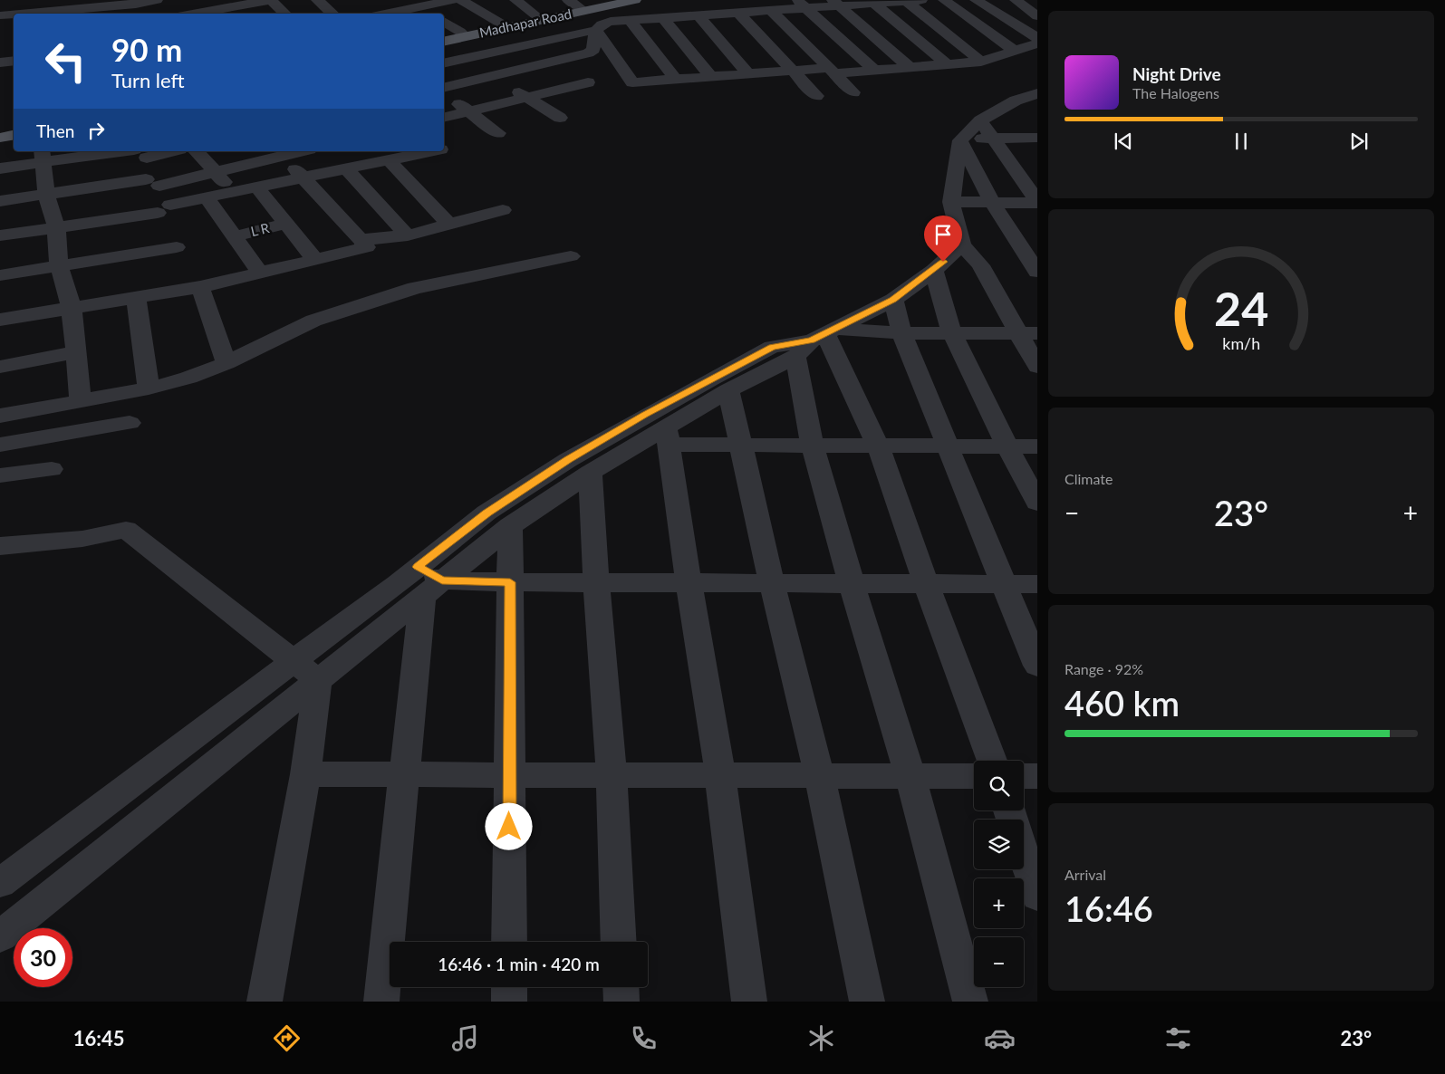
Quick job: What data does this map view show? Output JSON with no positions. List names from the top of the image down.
{
  "streets": {
    "main road": ["Madhapar Road"],
    "street": ["L R"]
  },
  "page": {
    "turn": ["90 m", "Turn left"],
    "song": ["Night Drive", "The Halogens"],
    "then": "Then",
    "tile": [
      "Climate",
      ["Range · 92%", "460 km"],
      ["Arrival", "16:46"]
    ],
    "heat": ["−", "23°", "+"],
    "map_buttons": ["+", "−"],
    "limit": "30",
    "trip": "16:46 · 1 min · 420 m",
    "tabs": ["16:45", "23°"],
    "gauge": ["24", "km/h"]
  }
}
